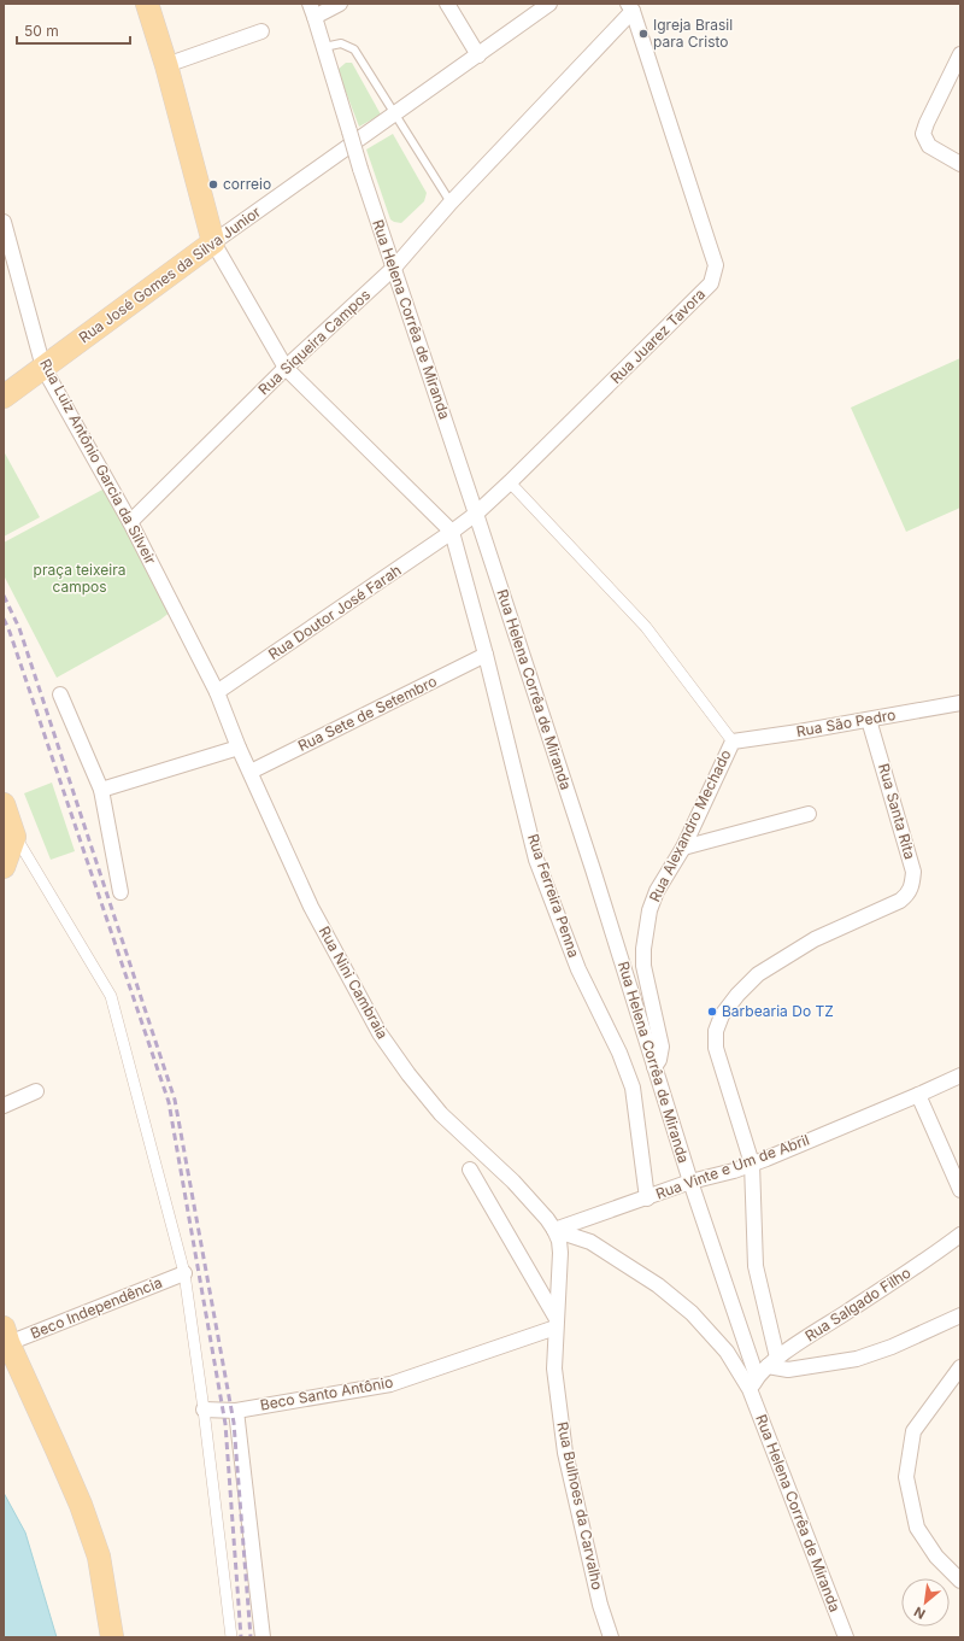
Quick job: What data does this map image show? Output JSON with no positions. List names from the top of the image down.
{
  "streets": {
    "main road": ["Rua José Gomes da Silva Junior"],
    "street": [
      "Rua Helena Corrêa de Miranda",
      "Rua Juarez Tavora",
      "Rua Siqueira Campos",
      "Rua Luiz Antônio Garcia da Silveir",
      "Rua Doutor José Farah",
      "Rua Sete de Setembro",
      "Rua São Pedro",
      "Rua Santa Rita",
      "Rua Alexandro Mechado",
      "Rua Ferreira Penna",
      "Rua Nini Cambraia",
      "Rua Vinte e Um de Abril",
      "Rua Salgado Filho",
      "Beco Independência",
      "Beco Santo Antônio",
      "Rua Bulhoes da Carvalho"
    ]
  },
  "crossings": [
    ["Rua José Gomes da Silva Junior", "Rua Luiz Antônio Garcia da Silveir"],
    ["Rua Helena Corrêa de Miranda", "Rua Juarez Tavora"],
    ["Rua Helena Corrêa de Miranda", "Rua Siqueira Campos"],
    ["Rua Helena Corrêa de Miranda", "Rua Alexandro Mechado"],
    ["Rua Helena Corrêa de Miranda", "Rua Vinte e Um de Abril"],
    ["Rua Helena Corrêa de Miranda", "Rua Salgado Filho"],
    ["Rua Juarez Tavora", "Rua Siqueira Campos"],
    ["Rua Juarez Tavora", "Rua Doutor José Farah"],
    ["Rua Juarez Tavora", "Rua Ferreira Penna"],
    ["Rua Siqueira Campos", "Rua Luiz Antônio Garcia da Silveir"],
    ["Rua Luiz Antônio Garcia da Silveir", "Rua Doutor José Farah"],
    ["Rua Luiz Antônio Garcia da Silveir", "Rua Nini Cambraia"],
    ["Rua Doutor José Farah", "Rua Ferreira Penna"],
    ["Rua Doutor José Farah", "Rua Nini Cambraia"],
    ["Rua Sete de Setembro", "Rua Ferreira Penna"],
    ["Rua Sete de Setembro", "Rua Nini Cambraia"],
    ["Rua São Pedro", "Rua Santa Rita"],
    ["Rua São Pedro", "Rua Alexandro Mechado"],
    ["Rua Santa Rita", "Rua Vinte e Um de Abril"],
    ["Rua Ferreira Penna", "Rua Vinte e Um de Abril"],
    ["Rua Nini Cambraia", "Rua Vinte e Um de Abril"],
    ["Rua Nini Cambraia", "Rua Bulhoes da Carvalho"],
    ["Rua Vinte e Um de Abril", "Rua Bulhoes da Carvalho"],
    ["Beco Santo Antônio", "Rua Bulhoes da Carvalho"]
  ],
  "parks": ["praça teixeira campos"],
  "places": ["Igreja Brasil para Cristo", "correio", "Barbearia Do TZ"],
  "scale_bar": "50 m",
  "north": "bottom left"
}
